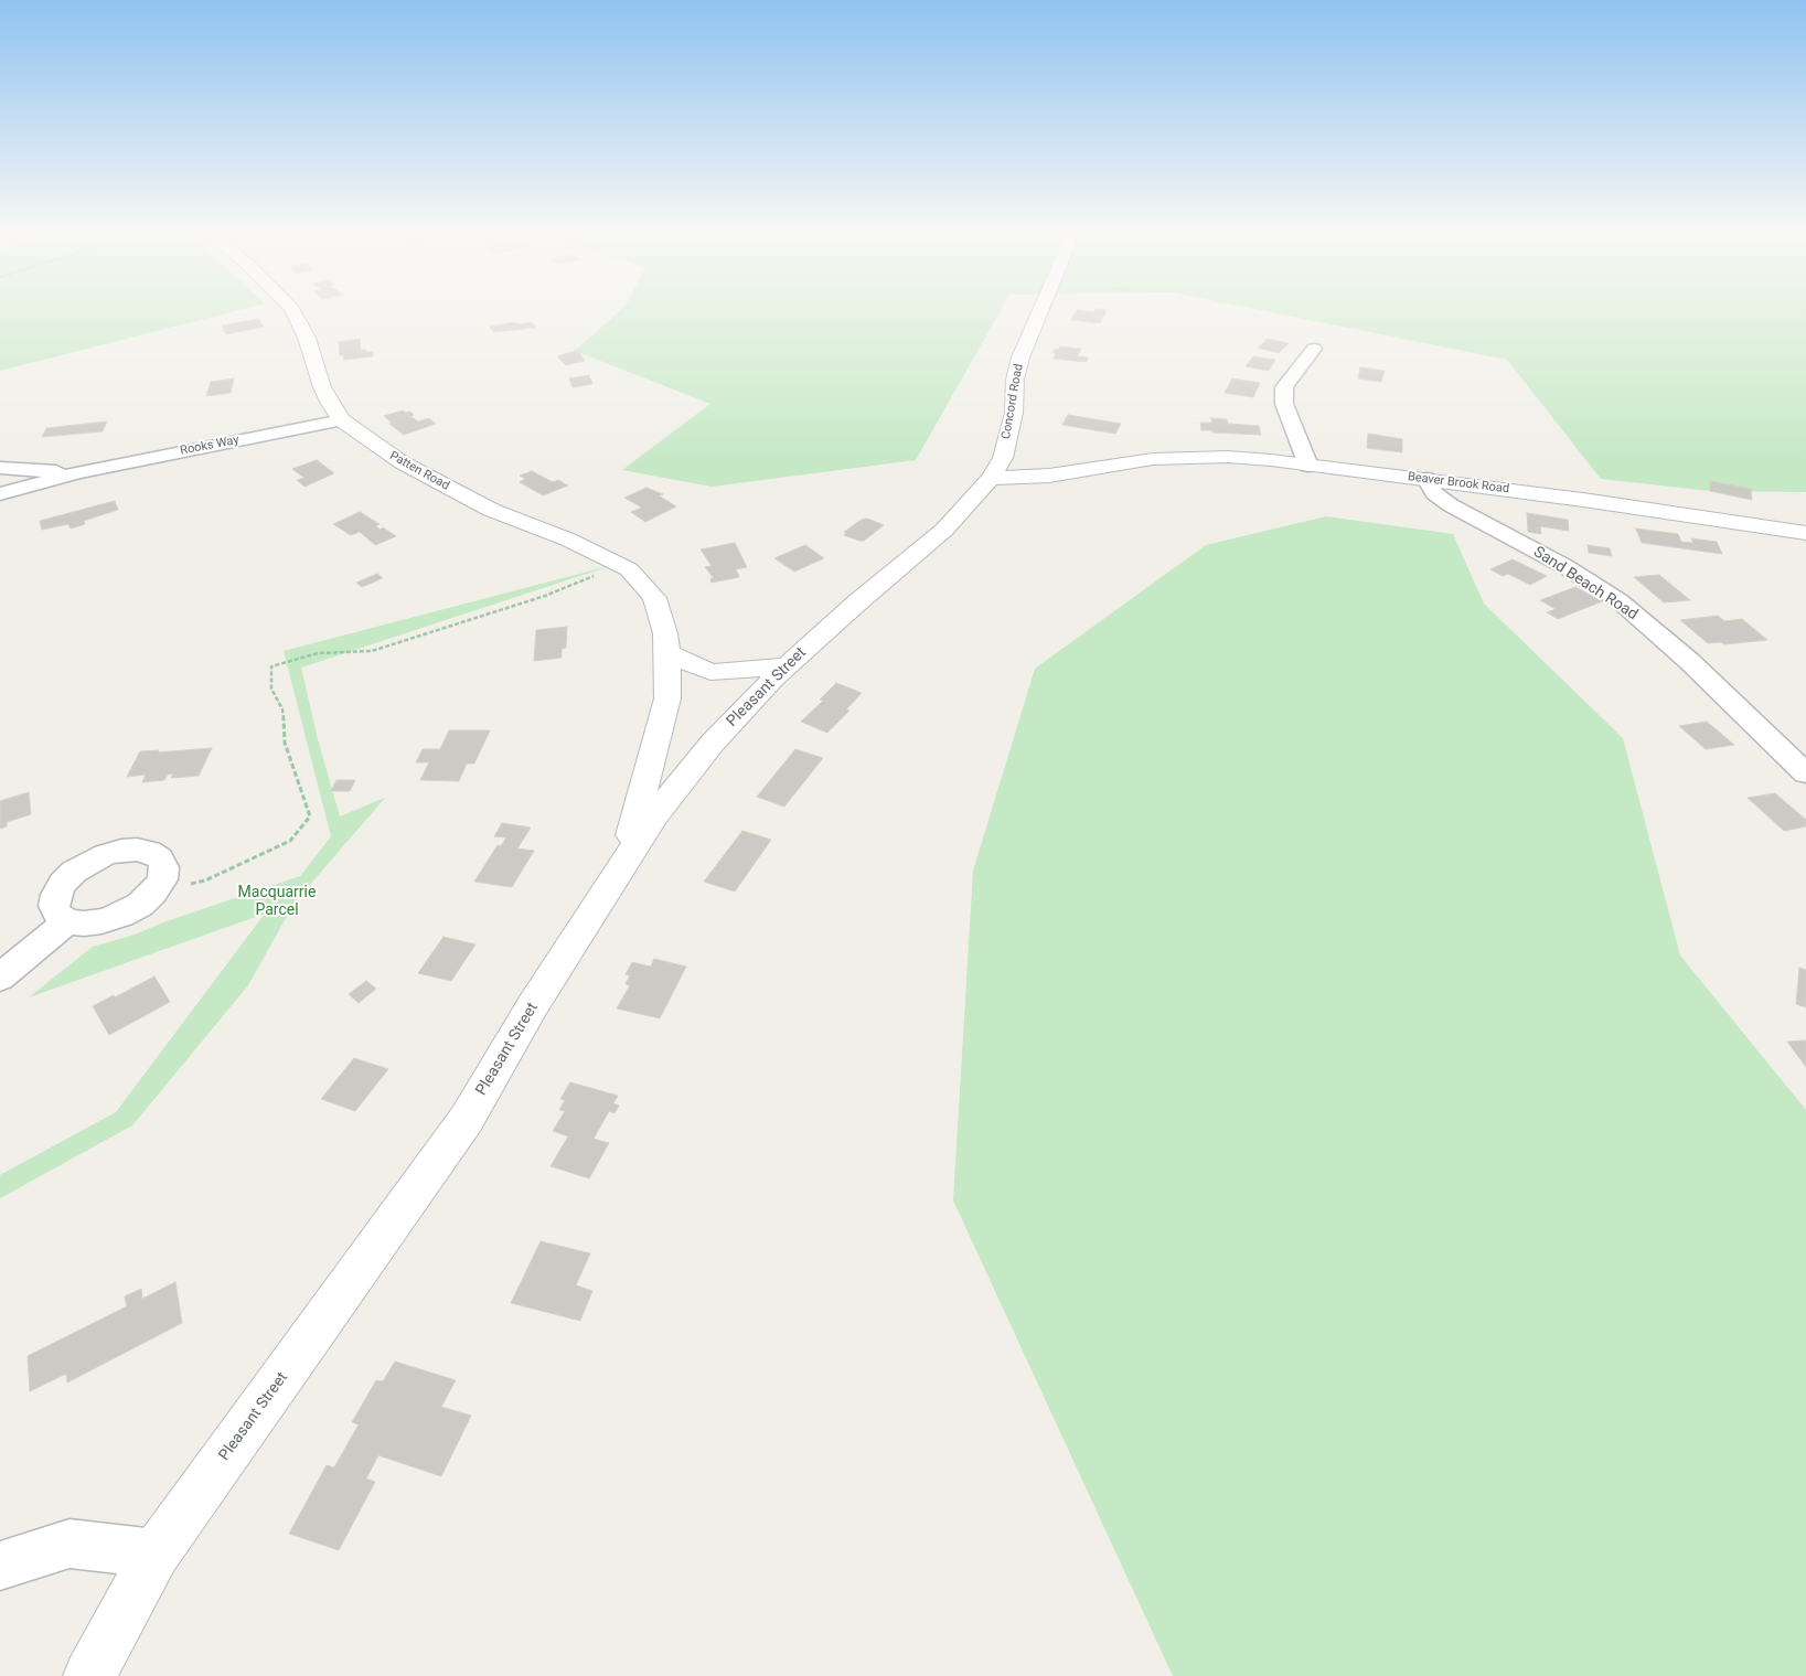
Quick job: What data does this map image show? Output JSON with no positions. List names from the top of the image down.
{
  "streets": {
    "street": [
      "Concord Road",
      "Rooks Way",
      "Patten Road",
      "Beaver Brook Road",
      "Sand Beach Road",
      "Pleasant Street"
    ]
  },
  "crossings": [
    ["Concord Road", "Beaver Brook Road"],
    ["Concord Road", "Pleasant Street"],
    ["Rooks Way", "Patten Road"],
    ["Patten Road", "Pleasant Street"],
    ["Beaver Brook Road", "Sand Beach Road"],
    ["Beaver Brook Road", "Pleasant Street"]
  ],
  "parks": ["Macquarrie Parcel"]
}
